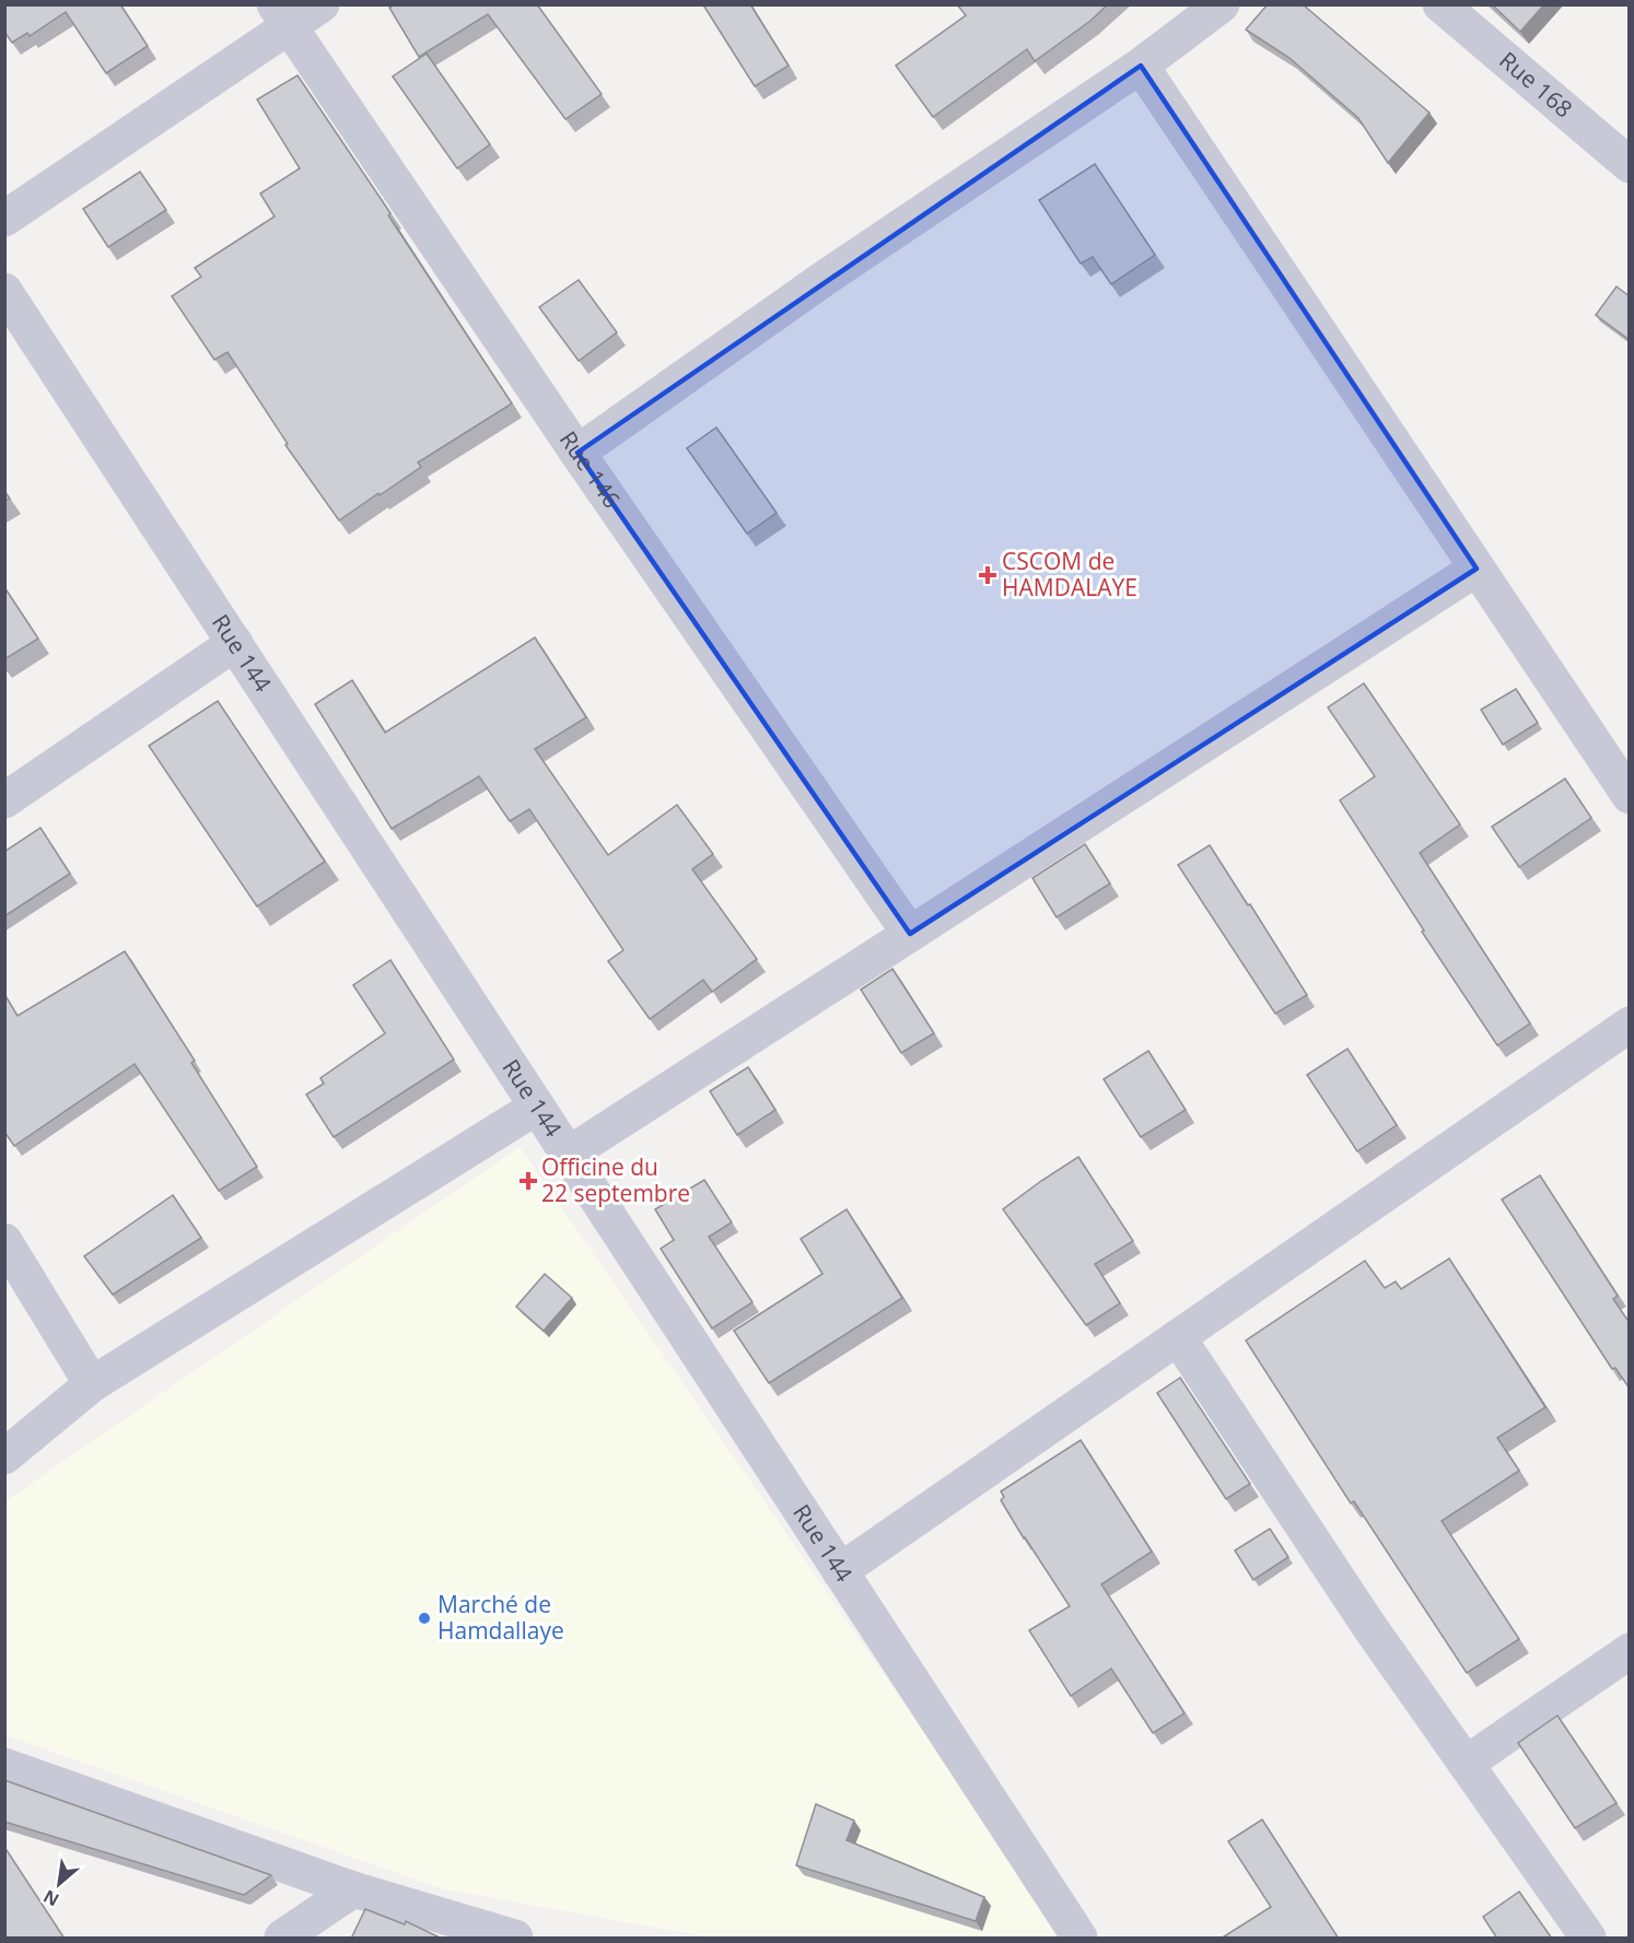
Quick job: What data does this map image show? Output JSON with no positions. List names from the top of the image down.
{
  "streets": {
    "street": ["Rue 168", "Rue 146", "Rue 144"]
  },
  "places": {
    "health": ["CSCOM de HAMDALAYE", "Officine du 22 septembre"],
    "other": ["Marché de Hamdallaye"]
  },
  "north": "bottom left"
}
